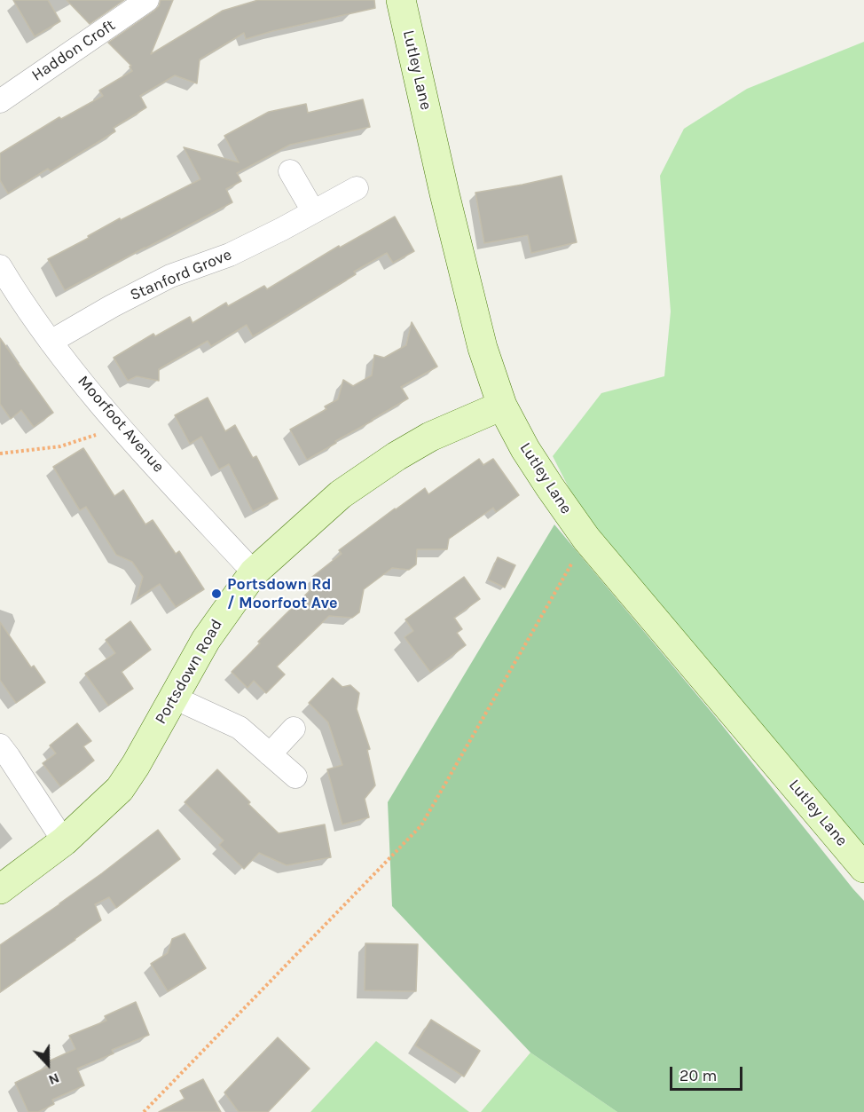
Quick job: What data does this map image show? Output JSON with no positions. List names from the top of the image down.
{
  "streets": {
    "street": [
      "Haddon Croft",
      "Lutley Lane",
      "Stanford Grove",
      "Moorfoot Avenue",
      "Portsdown Road"
    ]
  },
  "crossings": [
    ["Lutley Lane", "Portsdown Road"],
    ["Stanford Grove", "Moorfoot Avenue"],
    ["Moorfoot Avenue", "Portsdown Road"]
  ],
  "places": ["Portsdown Rd / Moorfoot Ave"],
  "scale_bar": "20 m",
  "north": "bottom"
}
